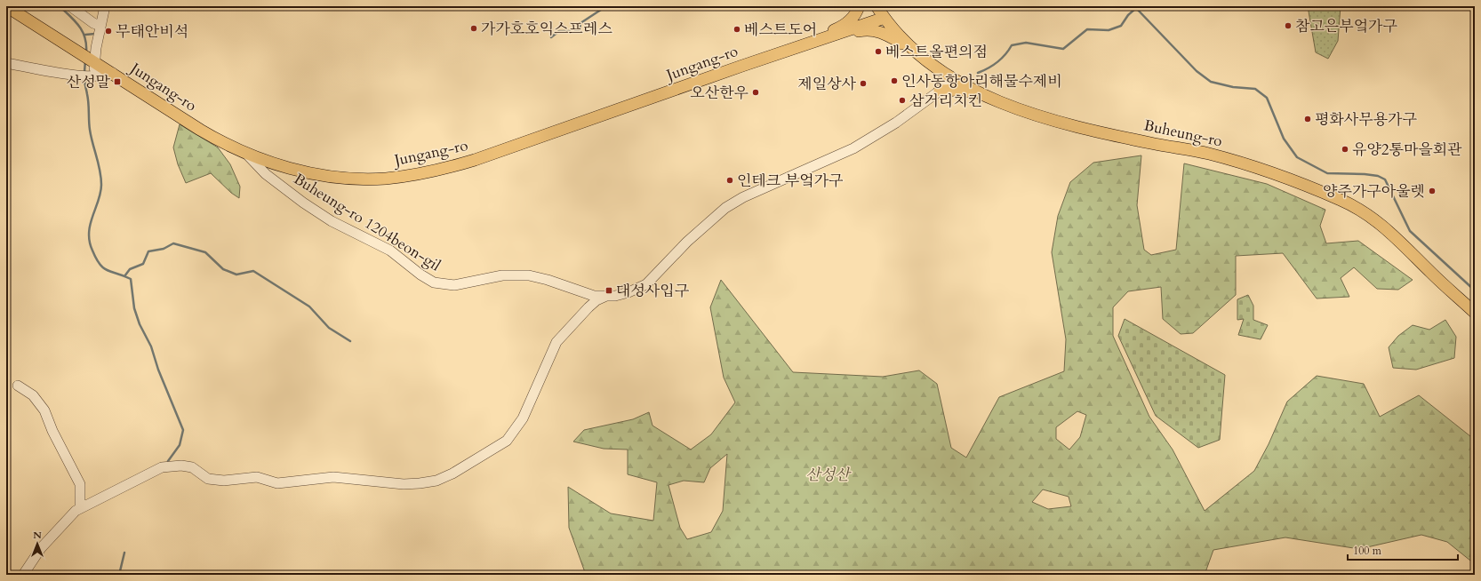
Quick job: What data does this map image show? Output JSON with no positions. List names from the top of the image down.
{
  "streets": {
    "main road": ["Jungang-ro", "Buheung-ro"],
    "street": ["Buheung-ro 1204beon-gil"]
  },
  "crossings": [
    ["Jungang-ro", "Buheung-ro"],
    ["Jungang-ro", "Buheung-ro 1204beon-gil"],
    ["Buheung-ro", "Buheung-ro 1204beon-gil"]
  ],
  "parks": ["산성산"],
  "places": {
    "other": [
      "참고은부엌가구",
      "가가호호익스프레스",
      "베스트도어",
      "무태안비석",
      "베스트올편의점",
      "인사동항아리해물수제비",
      "제일상사",
      "오산한우",
      "삼거리치킨",
      "평화사무용가구",
      "유양2통마을회관",
      "인테크 부엌가구",
      "양주가구아울렛"
    ],
    "transit": ["산성말", "대성사입구"]
  },
  "scale_bar": "100 m",
  "north": "top"
}
